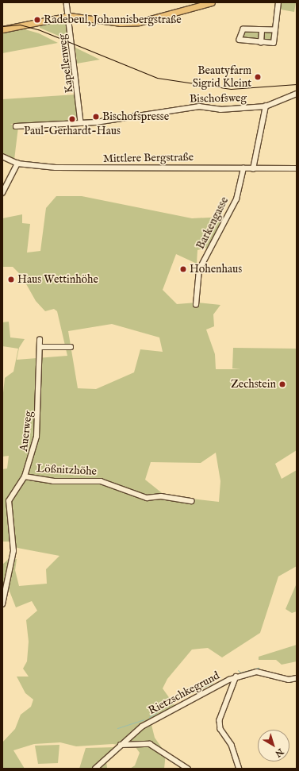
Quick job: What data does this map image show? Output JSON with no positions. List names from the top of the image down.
{
  "streets": {
    "street": [
      "Kapellenweg",
      "Bischofsweg",
      "Mittlere Bergstraße",
      "Barkengasse",
      "Auerweg",
      "Lößnitzhöhe",
      "Rietzschkegrund"
    ]
  },
  "crossings": [
    ["Kapellenweg", "Bischofsweg"],
    ["Mittlere Bergstraße", "Barkengasse"],
    ["Auerweg", "Lößnitzhöhe"]
  ],
  "places": [
    "Radebeul, Johannisbergstraße",
    "Beautyfarm Sigrid Kleint",
    "Bischofspresse",
    "Paul-Gerhardt-Haus",
    "Hohenhaus",
    "Haus Wettinhöhe",
    "Zechstein"
  ],
  "north": "bottom right"
}
